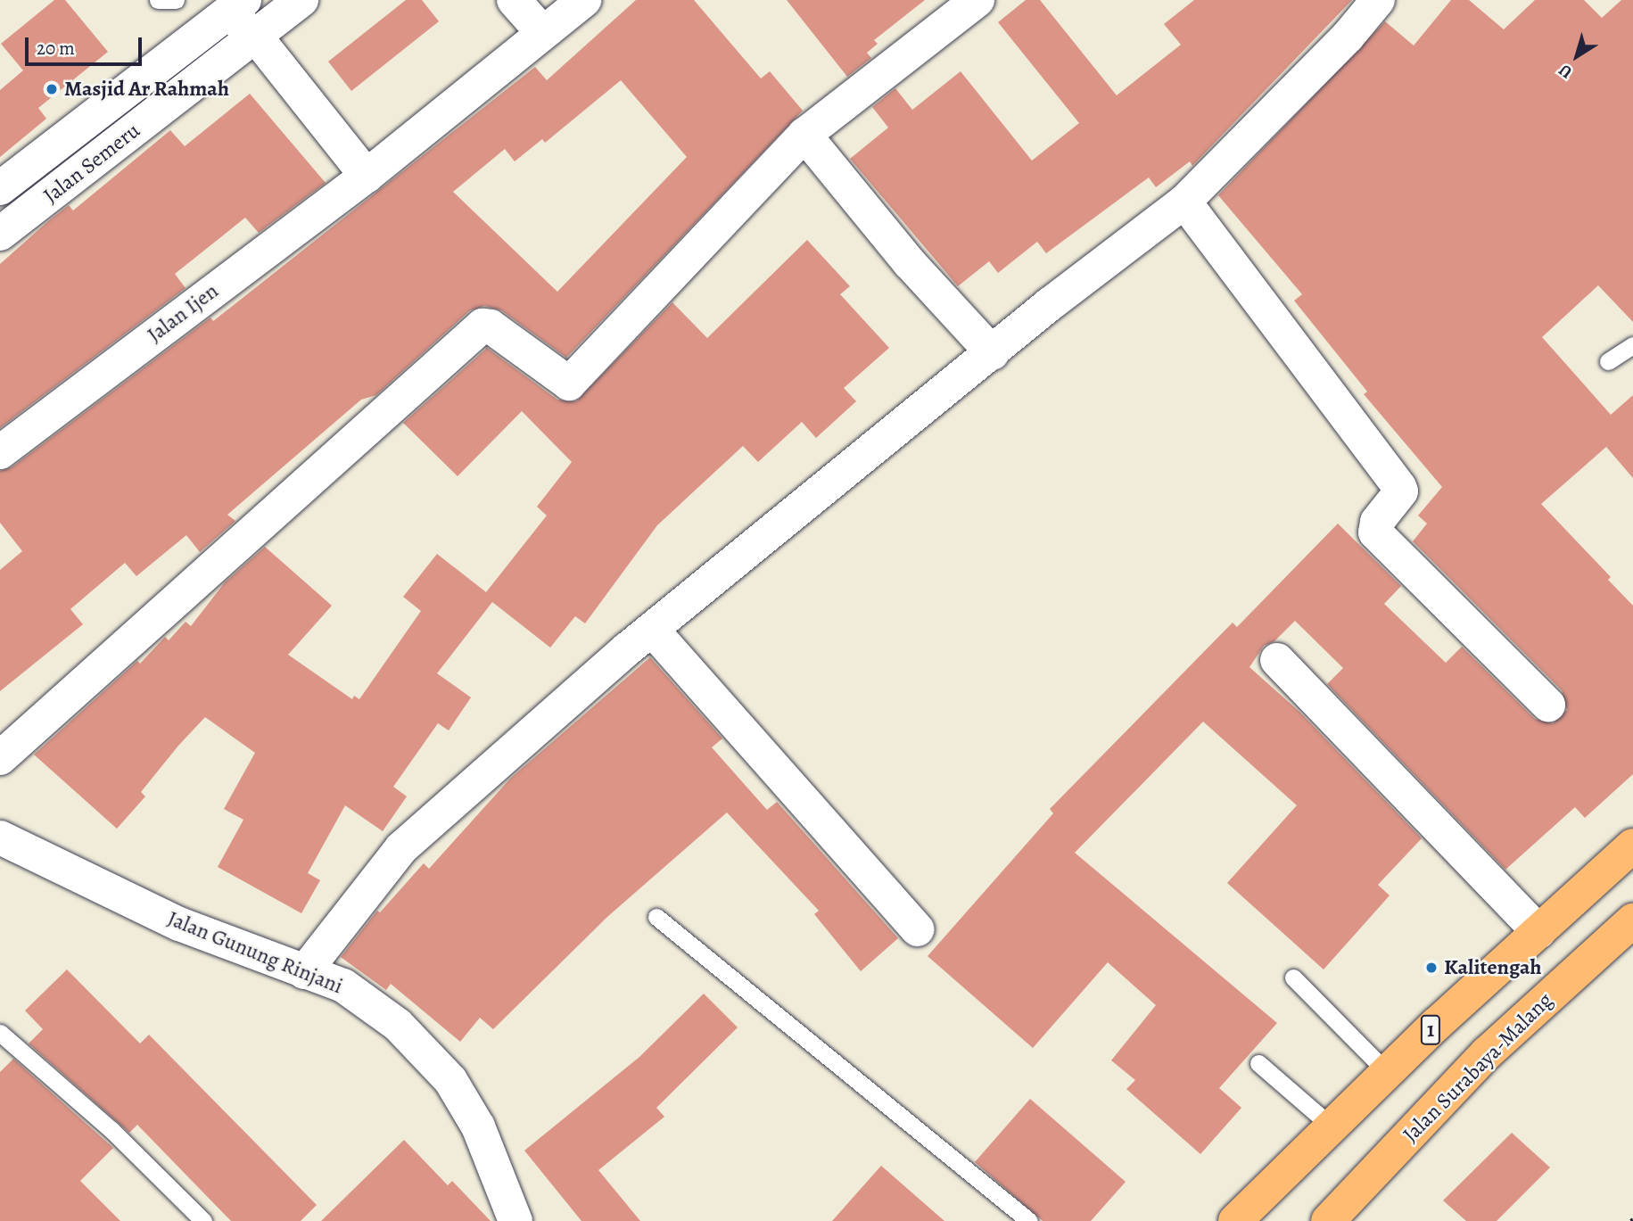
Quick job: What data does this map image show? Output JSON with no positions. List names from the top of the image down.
{
  "streets": {
    "highway": ["1", "Jalan Surabaya-Malang"],
    "street": ["Jalan Semeru", "Jalan Ijen", "Jalan Gunung Rinjani"]
  },
  "places": ["Masjid Ar Rahmah", "Kalitengah"],
  "scale_bar": "20 m",
  "north": "bottom left"
}
